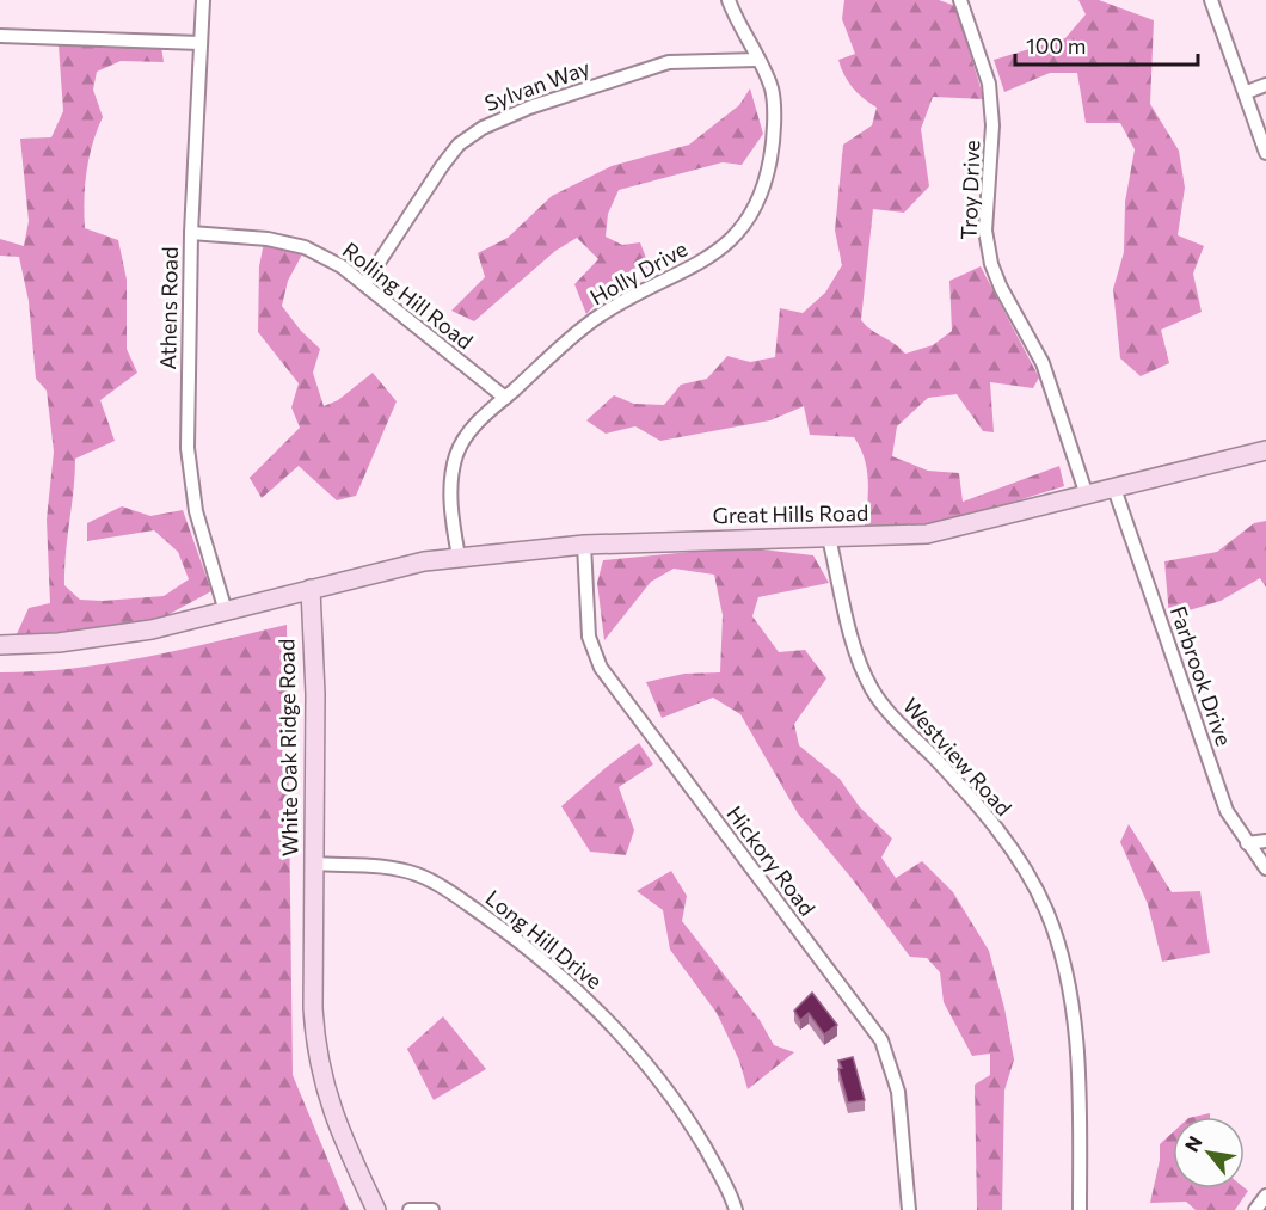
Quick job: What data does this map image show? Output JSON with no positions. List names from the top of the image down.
{
  "streets": {
    "street": [
      "Sylvan Way",
      "Troy Drive",
      "Holly Drive",
      "Rolling Hill Road",
      "Athens Road",
      "Great Hills Road",
      "Farbrook Drive",
      "White Oak Ridge Road",
      "Westview Road",
      "Hickory Road",
      "Long Hill Drive"
    ]
  },
  "crossings": [
    ["Sylvan Way", "Holly Drive"],
    ["Sylvan Way", "Rolling Hill Road"],
    ["Troy Drive", "Great Hills Road"],
    ["Holly Drive", "Rolling Hill Road"],
    ["Holly Drive", "Great Hills Road"],
    ["Rolling Hill Road", "Athens Road"],
    ["Great Hills Road", "Farbrook Drive"],
    ["Great Hills Road", "White Oak Ridge Road"],
    ["Great Hills Road", "Westview Road"],
    ["Great Hills Road", "Hickory Road"],
    ["White Oak Ridge Road", "Long Hill Drive"]
  ],
  "scale_bar": "100 m",
  "north": "top left"
}
